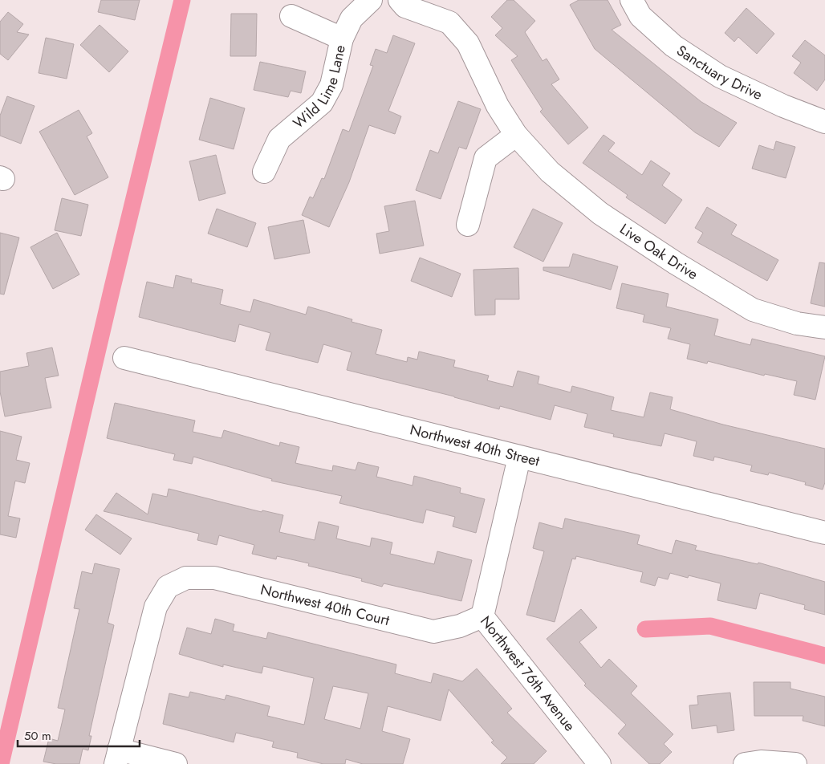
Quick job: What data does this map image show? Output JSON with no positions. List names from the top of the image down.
{
  "streets": {
    "street": [
      "Sanctuary Drive",
      "Wild Lime Lane",
      "Live Oak Drive",
      "Northwest 40th Street",
      "Northwest 40th Court",
      "Northwest 76th Avenue"
    ]
  },
  "crossings": [
    ["Northwest 40th Street", "Northwest 76th Avenue"],
    ["Northwest 40th Court", "Northwest 76th Avenue"]
  ],
  "scale_bar": "50 m"
}
